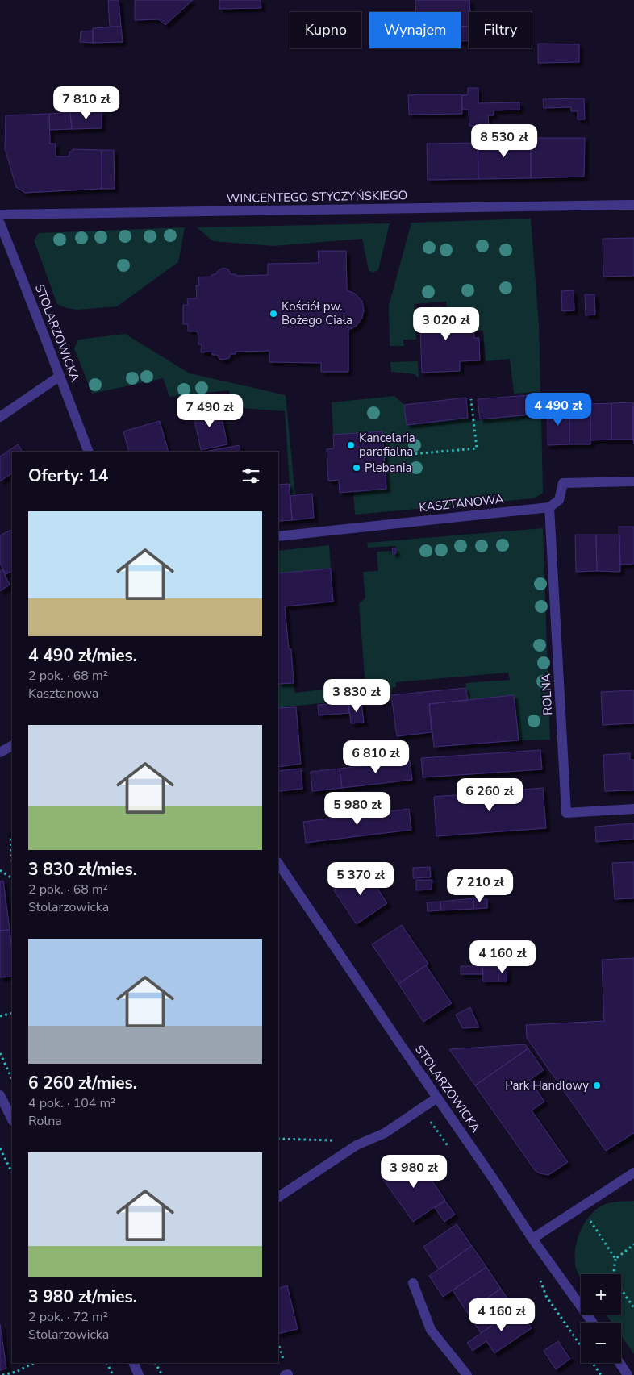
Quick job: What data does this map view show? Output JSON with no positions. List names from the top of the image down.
{
  "streets": {
    "street": [
      "WINCENTEGO STYCZYŃSKIEGO",
      "STOLARZOWICKA",
      "KASZTANOWA",
      "ROLNA"
    ]
  },
  "crossings": [
    ["KASZTANOWA", "ROLNA"]
  ],
  "places": [
    "Kościół pw. Bożego Ciała",
    "Kancelaria parafialna",
    "Plebania",
    "Park Handlowy"
  ],
  "page": {
    "chip": ["Kupno", "Wynajem", "Filtry"],
    "price": [
      "7 810 zł",
      "8 530 zł",
      "3 020 zł",
      "4 490 zł",
      "7 490 zł",
      "3 830 zł",
      "6 810 zł",
      "6 260 zł",
      "5 980 zł",
      "5 370 zł",
      "7 210 zł",
      "4 160 zł",
      "3 980 zł",
      "4 160 zł"
    ],
    "heading": "Oferty: 14",
    "list": [
      {
        "name": "4 490 zł/mies.",
        "note": "2 pok. · 68 m² · Kasztanowa"
      },
      {
        "name": "3 830 zł/mies.",
        "note": "2 pok. · 68 m² · Stolarzowicka"
      },
      {
        "name": "6 260 zł/mies.",
        "note": "4 pok. · 104 m² · Rolna"
      },
      {
        "name": "3 980 zł/mies.",
        "note": "2 pok. · 72 m² · Stolarzowicka"
      }
    ],
    "map_buttons": ["+", "−"]
  }
}
